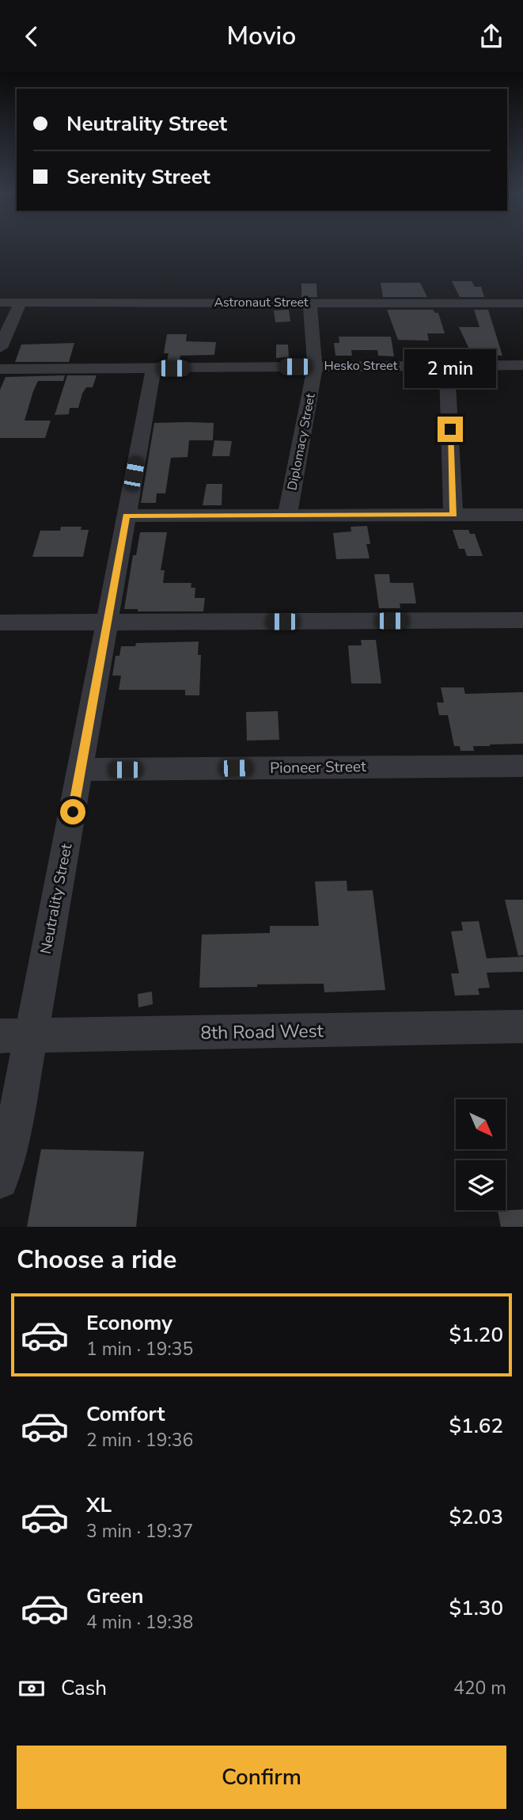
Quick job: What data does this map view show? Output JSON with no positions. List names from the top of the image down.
{
  "streets": {
    "street": [
      "Astronaut Street",
      "Hesko Street",
      "Diplomacy Street",
      "Pioneer Street",
      "Neutrality Street",
      "8th Road West"
    ]
  },
  "crossings": [
    ["Astronaut Street", "Diplomacy Street"],
    ["Hesko Street", "Diplomacy Street"],
    ["Hesko Street", "Neutrality Street"],
    ["Pioneer Street", "Neutrality Street"],
    ["Neutrality Street", "8th Road West"]
  ],
  "north": "bottom right",
  "page": {
    "header": "Movio",
    "banner": ["Neutrality Street", "Serenity Street"],
    "bubble": "2 min",
    "heading": "Choose a ride",
    "list": [
      {
        "name": "Economy",
        "note": "1 min · 19:35",
        "value": "$1.20"
      },
      {
        "name": "Comfort",
        "note": "2 min · 19:36",
        "value": "$1.62"
      },
      {
        "name": "XL",
        "note": "3 min · 19:37",
        "value": "$2.03"
      },
      {
        "name": "Green",
        "note": "4 min · 19:38",
        "value": "$1.30"
      }
    ],
    "pay": ["Cash", "420 m"],
    "buttons": "Confirm"
  }
}
